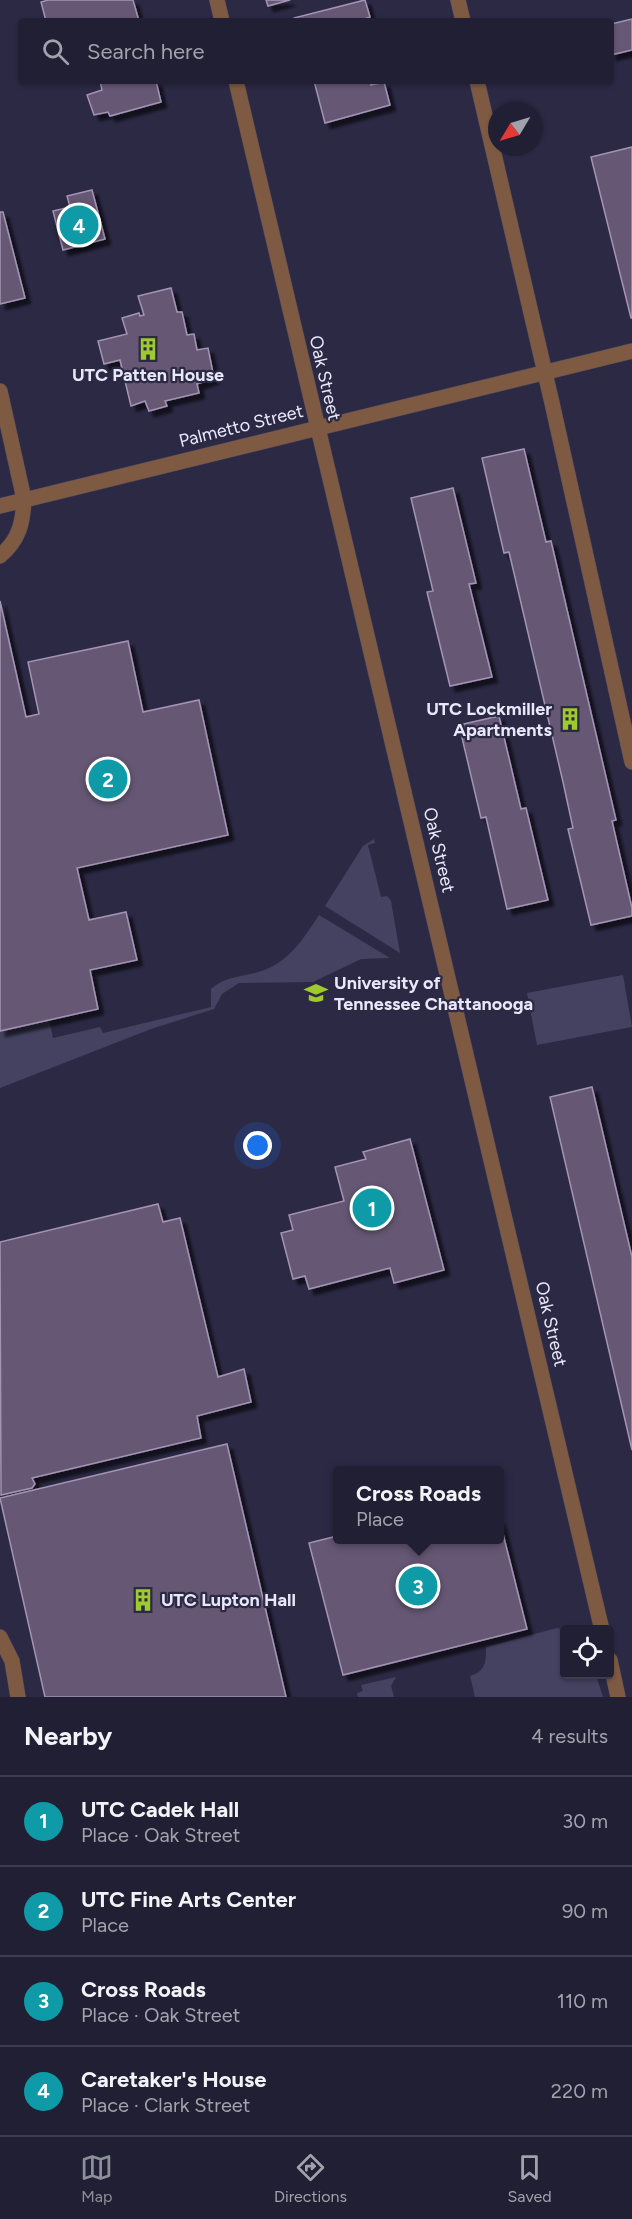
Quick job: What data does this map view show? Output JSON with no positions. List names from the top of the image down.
{
  "streets": {
    "street": ["Oak Street", "Palmetto Street"]
  },
  "crossings": [
    ["Oak Street", "Palmetto Street"]
  ],
  "places": {
    "building": ["UTC Patten House", "UTC Lockmiller Apartments", "UTC Lupton Hall"],
    "school or university": ["University of Tennessee Chattanooga"]
  },
  "north": "bottom left",
  "page": {
    "search": "Search here",
    "pins": [
      "4",
      "2",
      "1",
      "3"
    ],
    "popup": ["Cross Roads", "Place"],
    "heading": ["Nearby", "4 results"],
    "list": [
      {
        "mark": "1",
        "name": "UTC Cadek Hall",
        "note": "Place · Oak Street",
        "value": "30 m"
      },
      {
        "mark": "2",
        "name": "UTC Fine Arts Center",
        "note": "Place",
        "value": "90 m"
      },
      {
        "mark": "3",
        "name": "Cross Roads",
        "note": "Place · Oak Street",
        "value": "110 m"
      },
      {
        "mark": "4",
        "name": "Caretaker's House",
        "note": "Place · Clark Street",
        "value": "220 m"
      }
    ],
    "nav": ["Map", "Directions", "Saved"]
  }
}
